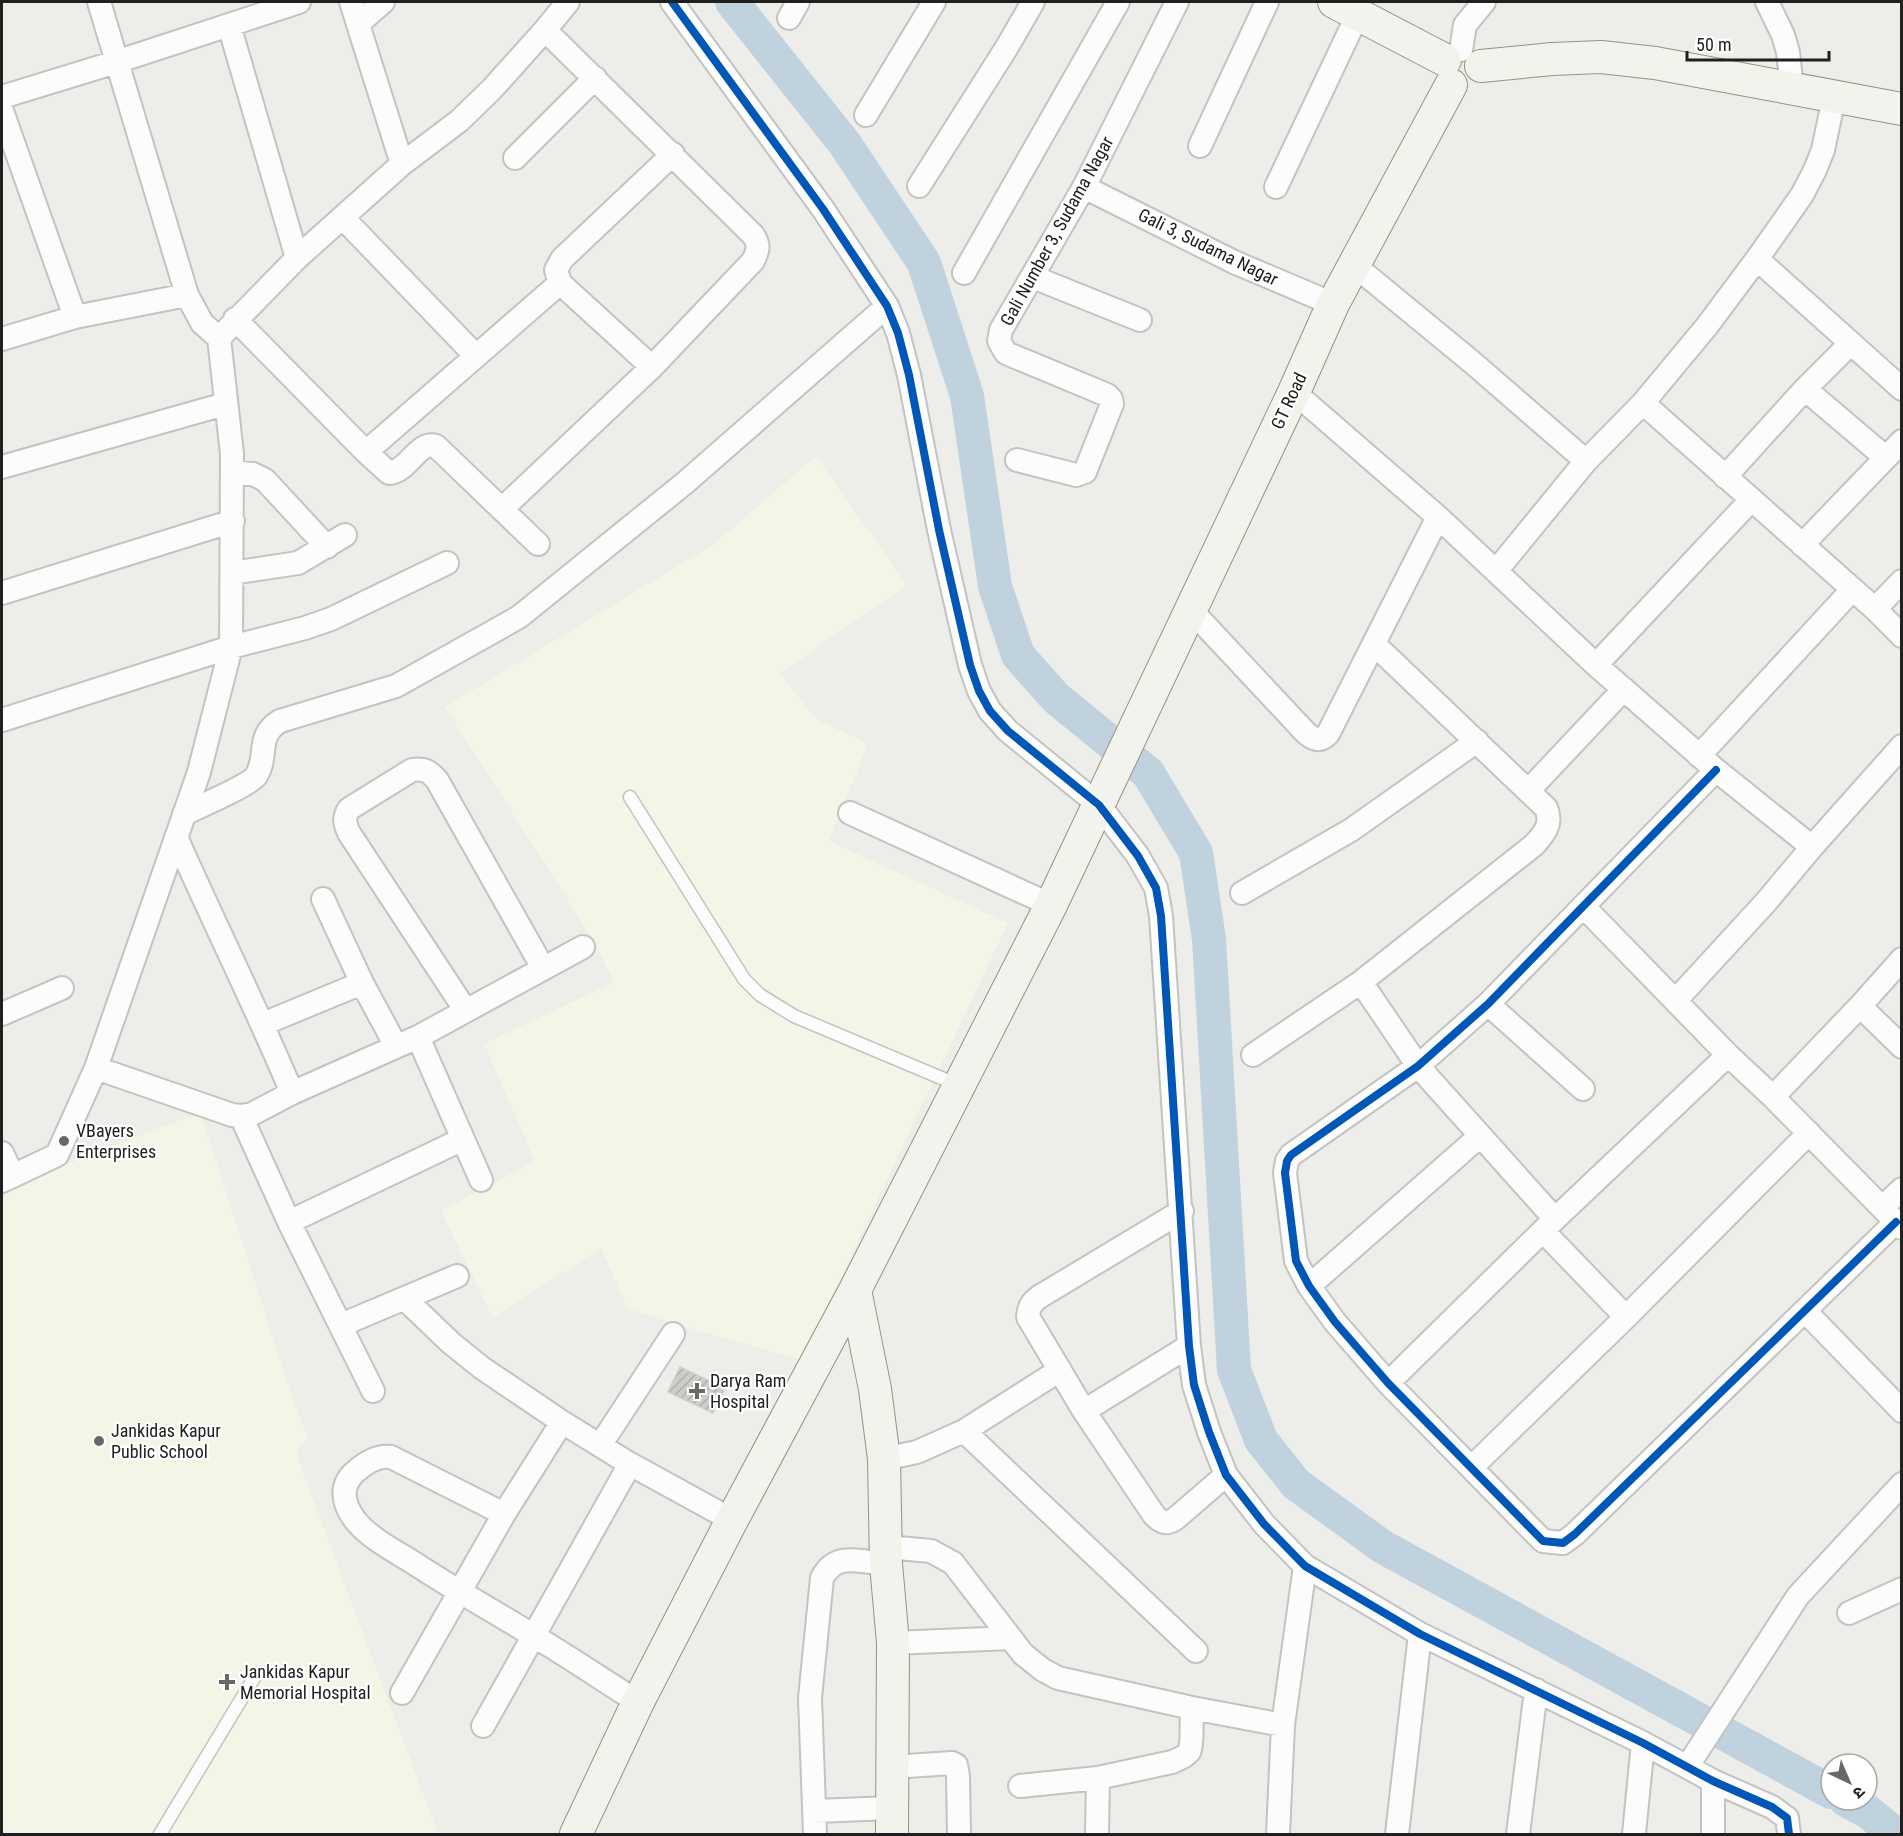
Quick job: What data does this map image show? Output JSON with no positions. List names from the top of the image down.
{
  "streets": {
    "main road": ["GT Road"],
    "street": ["Gali Number 3, Sudama Nagar", "Gali 3, Sudama Nagar"]
  },
  "crossings": [
    ["Gali Number 3, Sudama Nagar", "Gali 3, Sudama Nagar"],
    ["Gali 3, Sudama Nagar", "GT Road"]
  ],
  "places": {
    "other": ["VBayers Enterprises", "Jankidas Kapur Public School"],
    "health": ["Darya Ram Hospital", "Jankidas Kapur Memorial Hospital"]
  },
  "scale_bar": "50 m",
  "north": "bottom right"
}
